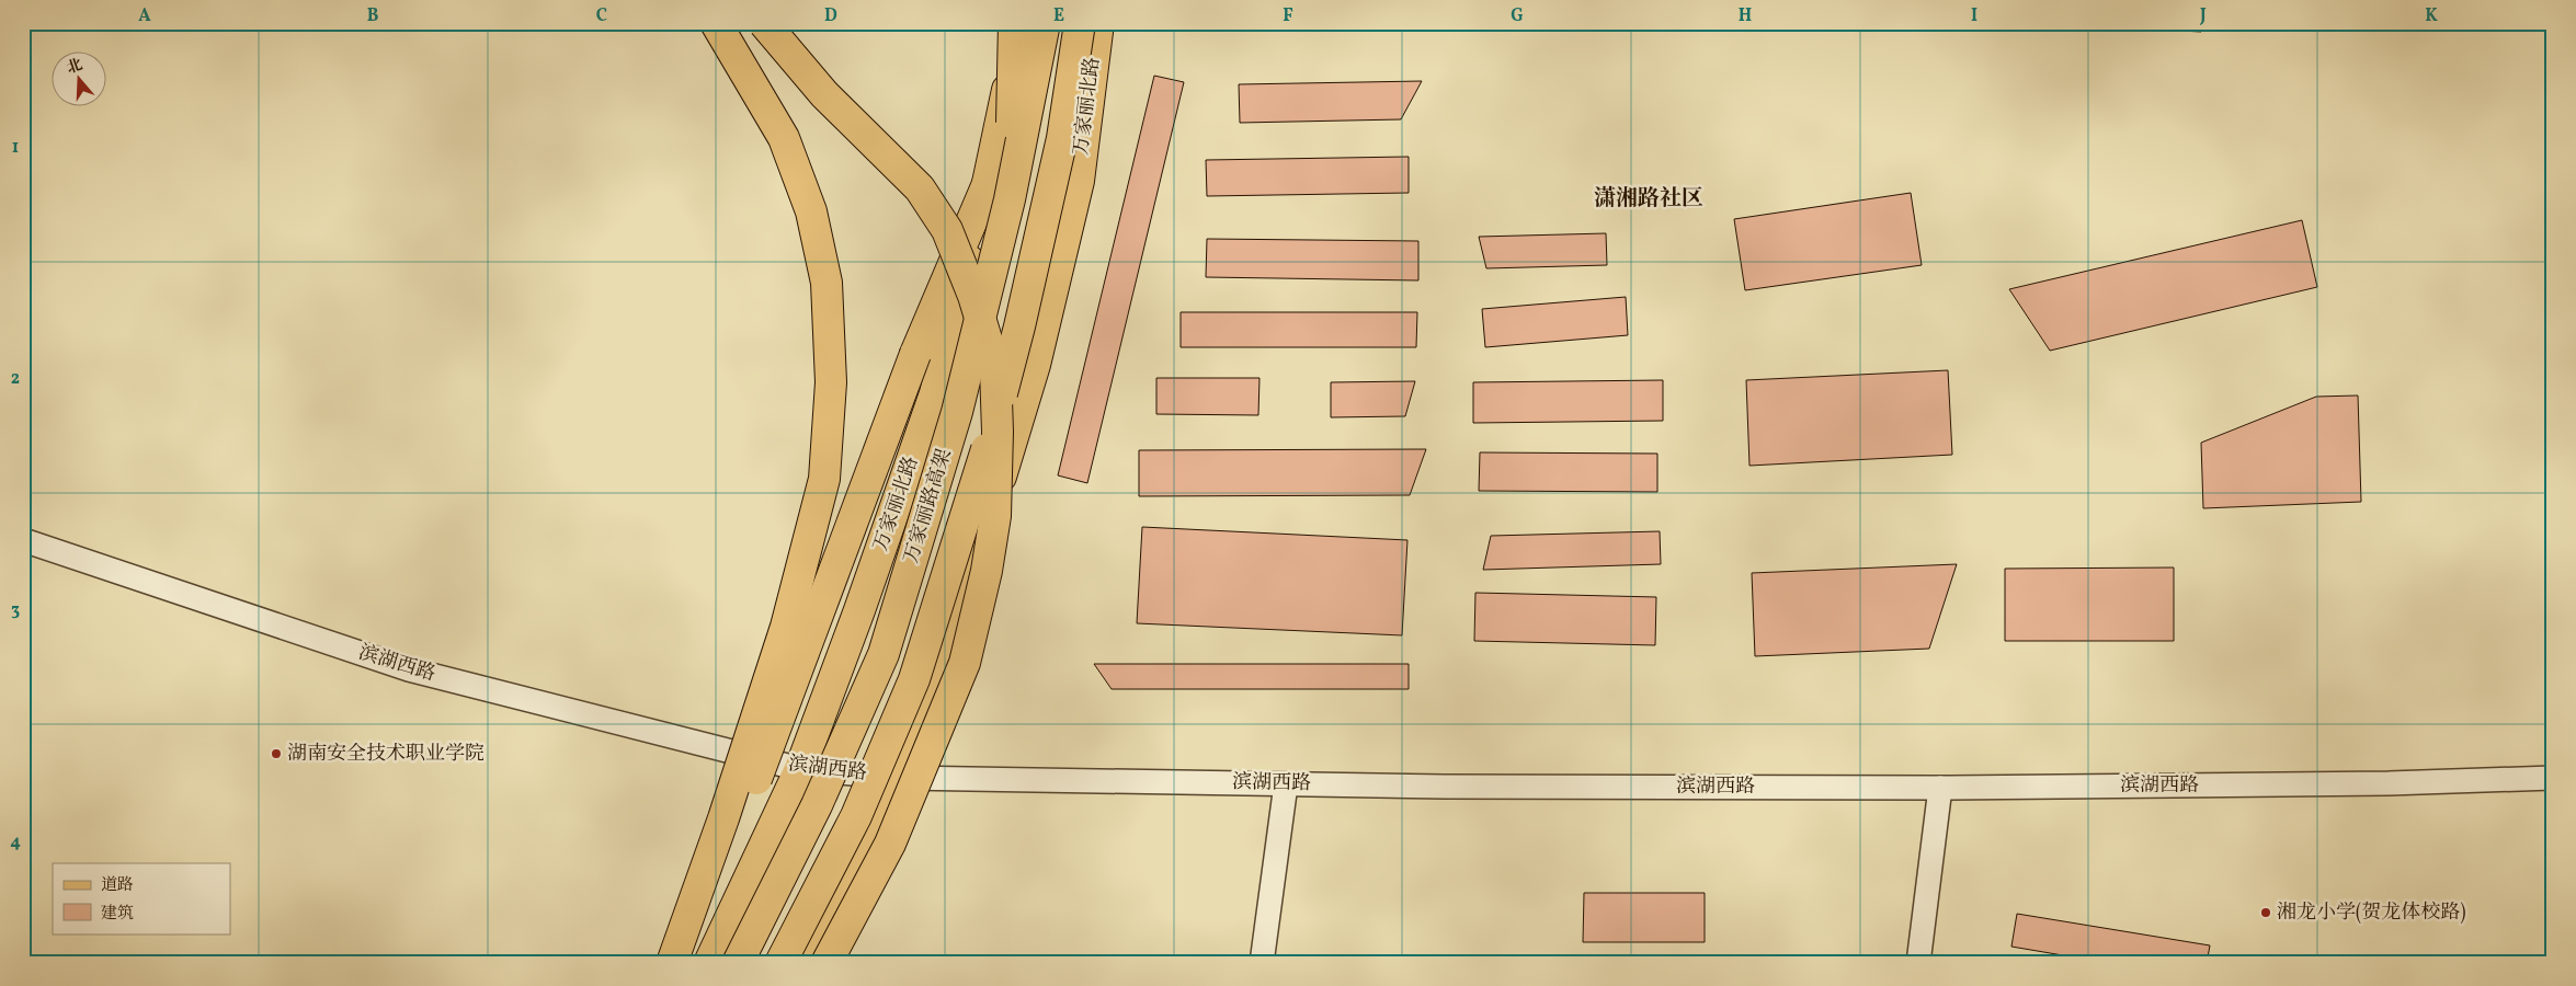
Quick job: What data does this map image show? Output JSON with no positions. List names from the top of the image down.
{
  "streets": {
    "main road": ["万家丽北路", "万家丽路高架"],
    "street": ["滨湖西路"]
  },
  "crossings": [
    ["万家丽北路", "万家丽路高架"],
    ["万家丽北路", "滨湖西路"]
  ],
  "districts": ["潇湘路社区"],
  "places": ["湖南安全技术职业学院", "湘龙小学(贺龙体校路)"],
  "legend": ["道路", "建筑"],
  "north": "top",
  "grid": {
    "columns": [
      "A",
      "B",
      "C",
      "D",
      "E",
      "F",
      "G",
      "H",
      "I",
      "J",
      "K"
    ],
    "rows": [
      "1",
      "2",
      "3",
      "4"
    ]
  }
}
